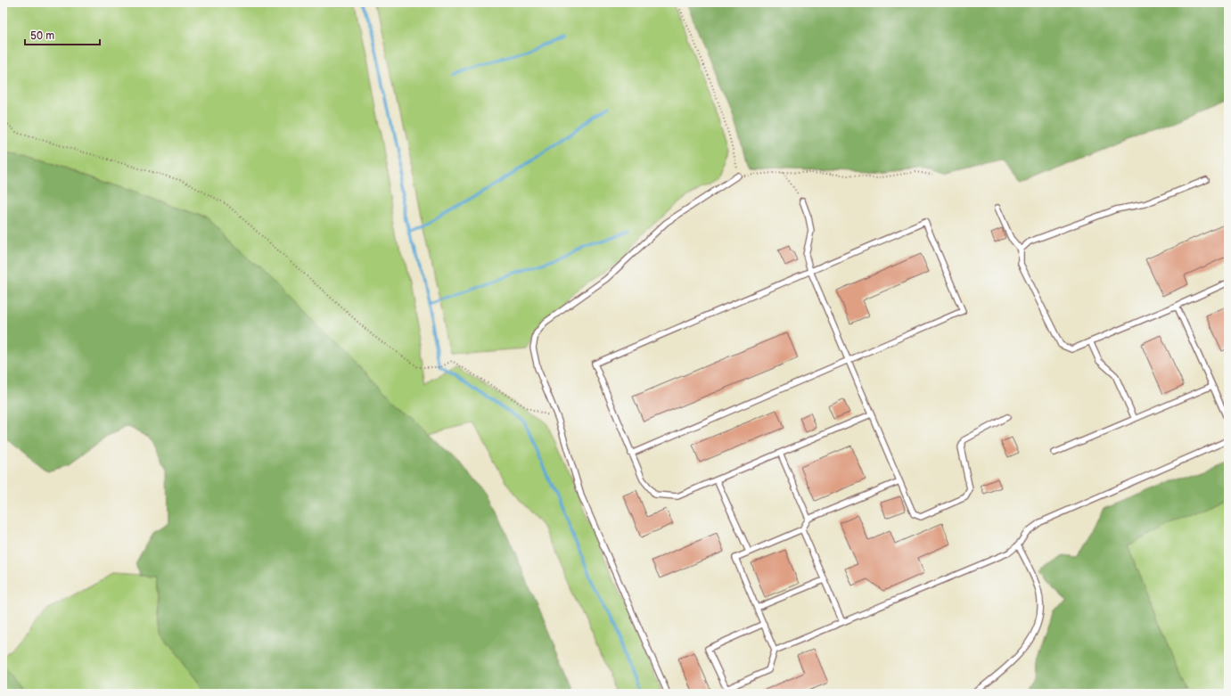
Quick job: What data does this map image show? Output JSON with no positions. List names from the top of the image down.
{
  "scale_bar": "50 m"
}
